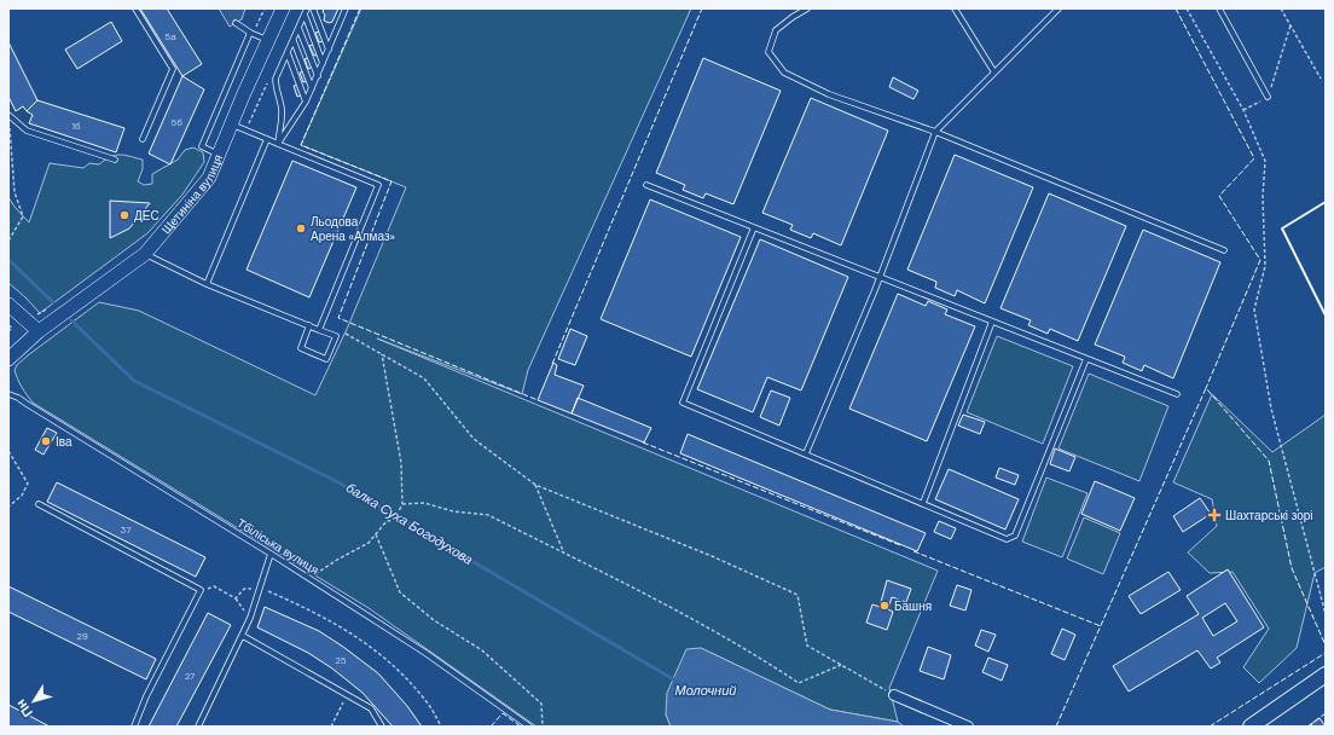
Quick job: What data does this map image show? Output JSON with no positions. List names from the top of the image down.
{
  "streets": {
    "street": ["Щетиніна вулиця"],
    "lane": ["Тбіліська вулиця"]
  },
  "water": ["балка Суха Богодухова", "Молочний"],
  "places": {
    "other": [
      "ДЕС",
      "Льодова Арена «Алмаз»",
      "Іва",
      "Башня"
    ],
    "health": ["Шахтарські зорі"]
  },
  "house_numbers": [
    "5а",
    "5б",
    "1б",
    "37",
    "29",
    "25",
    "27"
  ],
  "north": "bottom left"
}
